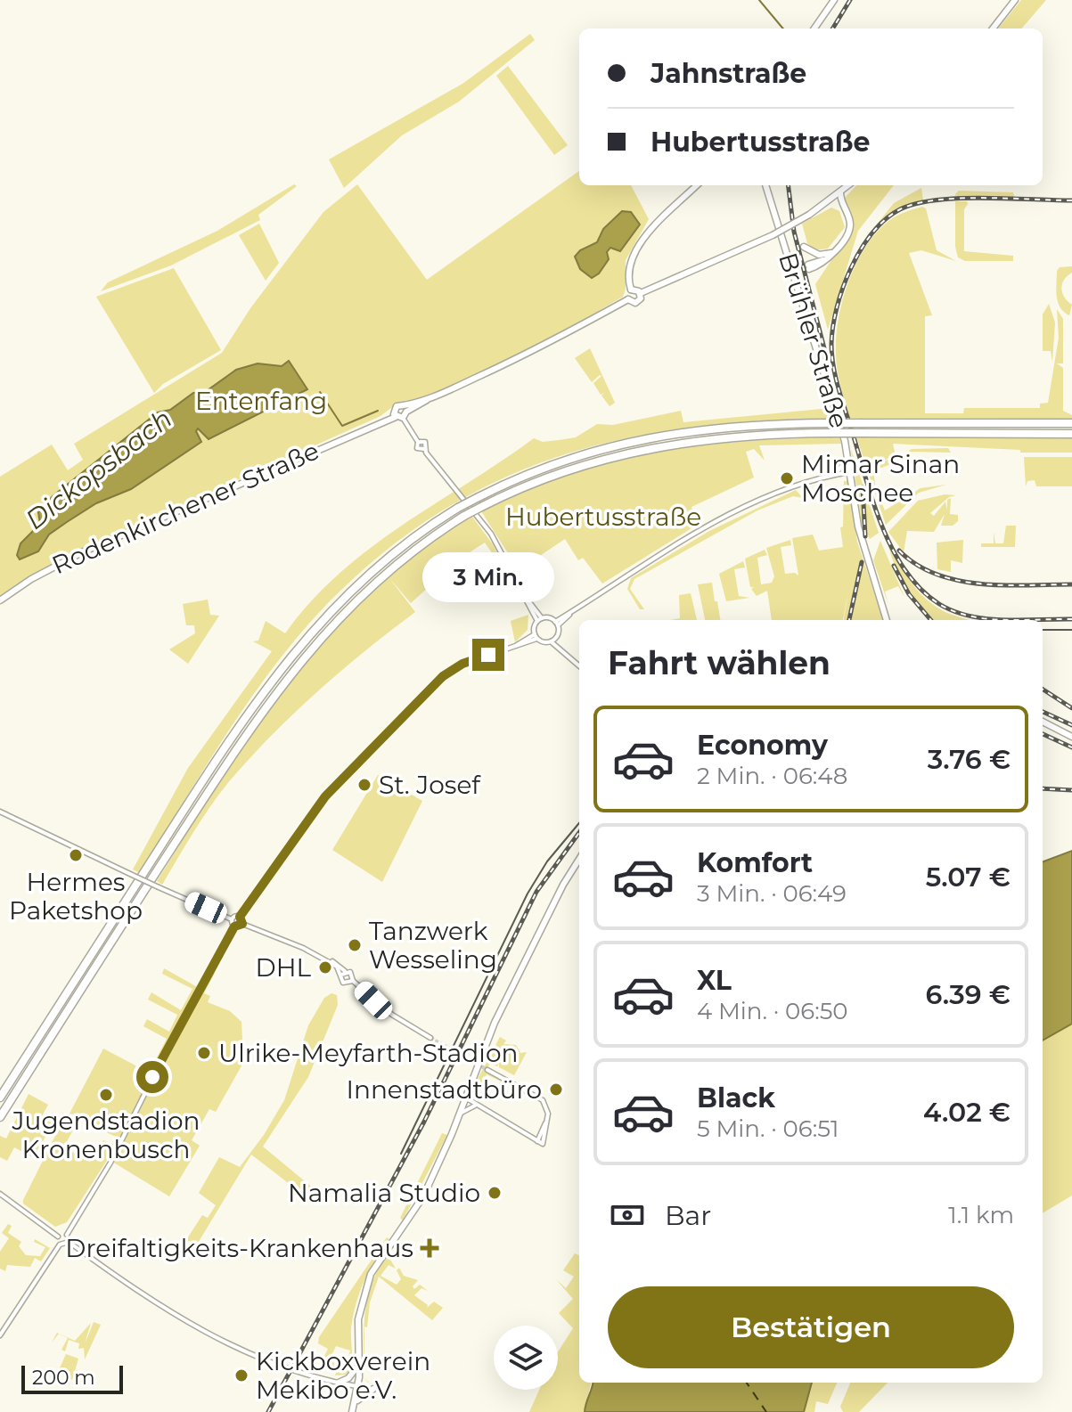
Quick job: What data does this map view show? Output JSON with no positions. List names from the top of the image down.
{
  "streets": {
    "main road": ["Brühler Straße", "Rodenkirchener Straße"]
  },
  "water": ["Dickopsbach"],
  "parks": ["Entenfang", "Hubertusstraße"],
  "places": {
    "other": [
      "Mimar Sinan Moschee",
      "St. Josef",
      "Hermes Paketshop",
      "Tanzwerk Wesseling",
      "DHL",
      "Ulrike-Meyfarth-Stadion",
      "Innenstadtbüro",
      "Jugendstadion Kronenbusch",
      "Namalia Studio",
      "Kickboxverein Mekibo e.V."
    ],
    "health": ["Dreifaltigkeits-Krankenhaus"]
  },
  "scale_bar": "200 m",
  "page": {
    "banner": ["Jahnstraße", "Hubertusstraße"],
    "bubble": "3 Min.",
    "heading": "Fahrt wählen",
    "list": [
      {
        "name": "Economy",
        "note": "2 Min. · 06:48",
        "value": "3.76 €"
      },
      {
        "name": "Komfort",
        "note": "3 Min. · 06:49",
        "value": "5.07 €"
      },
      {
        "name": "XL",
        "note": "4 Min. · 06:50",
        "value": "6.39 €"
      },
      {
        "name": "Black",
        "note": "5 Min. · 06:51",
        "value": "4.02 €"
      }
    ],
    "pay": ["Bar", "1.1 km"],
    "buttons": "Bestätigen",
    "scale": "200 m"
  }
}
